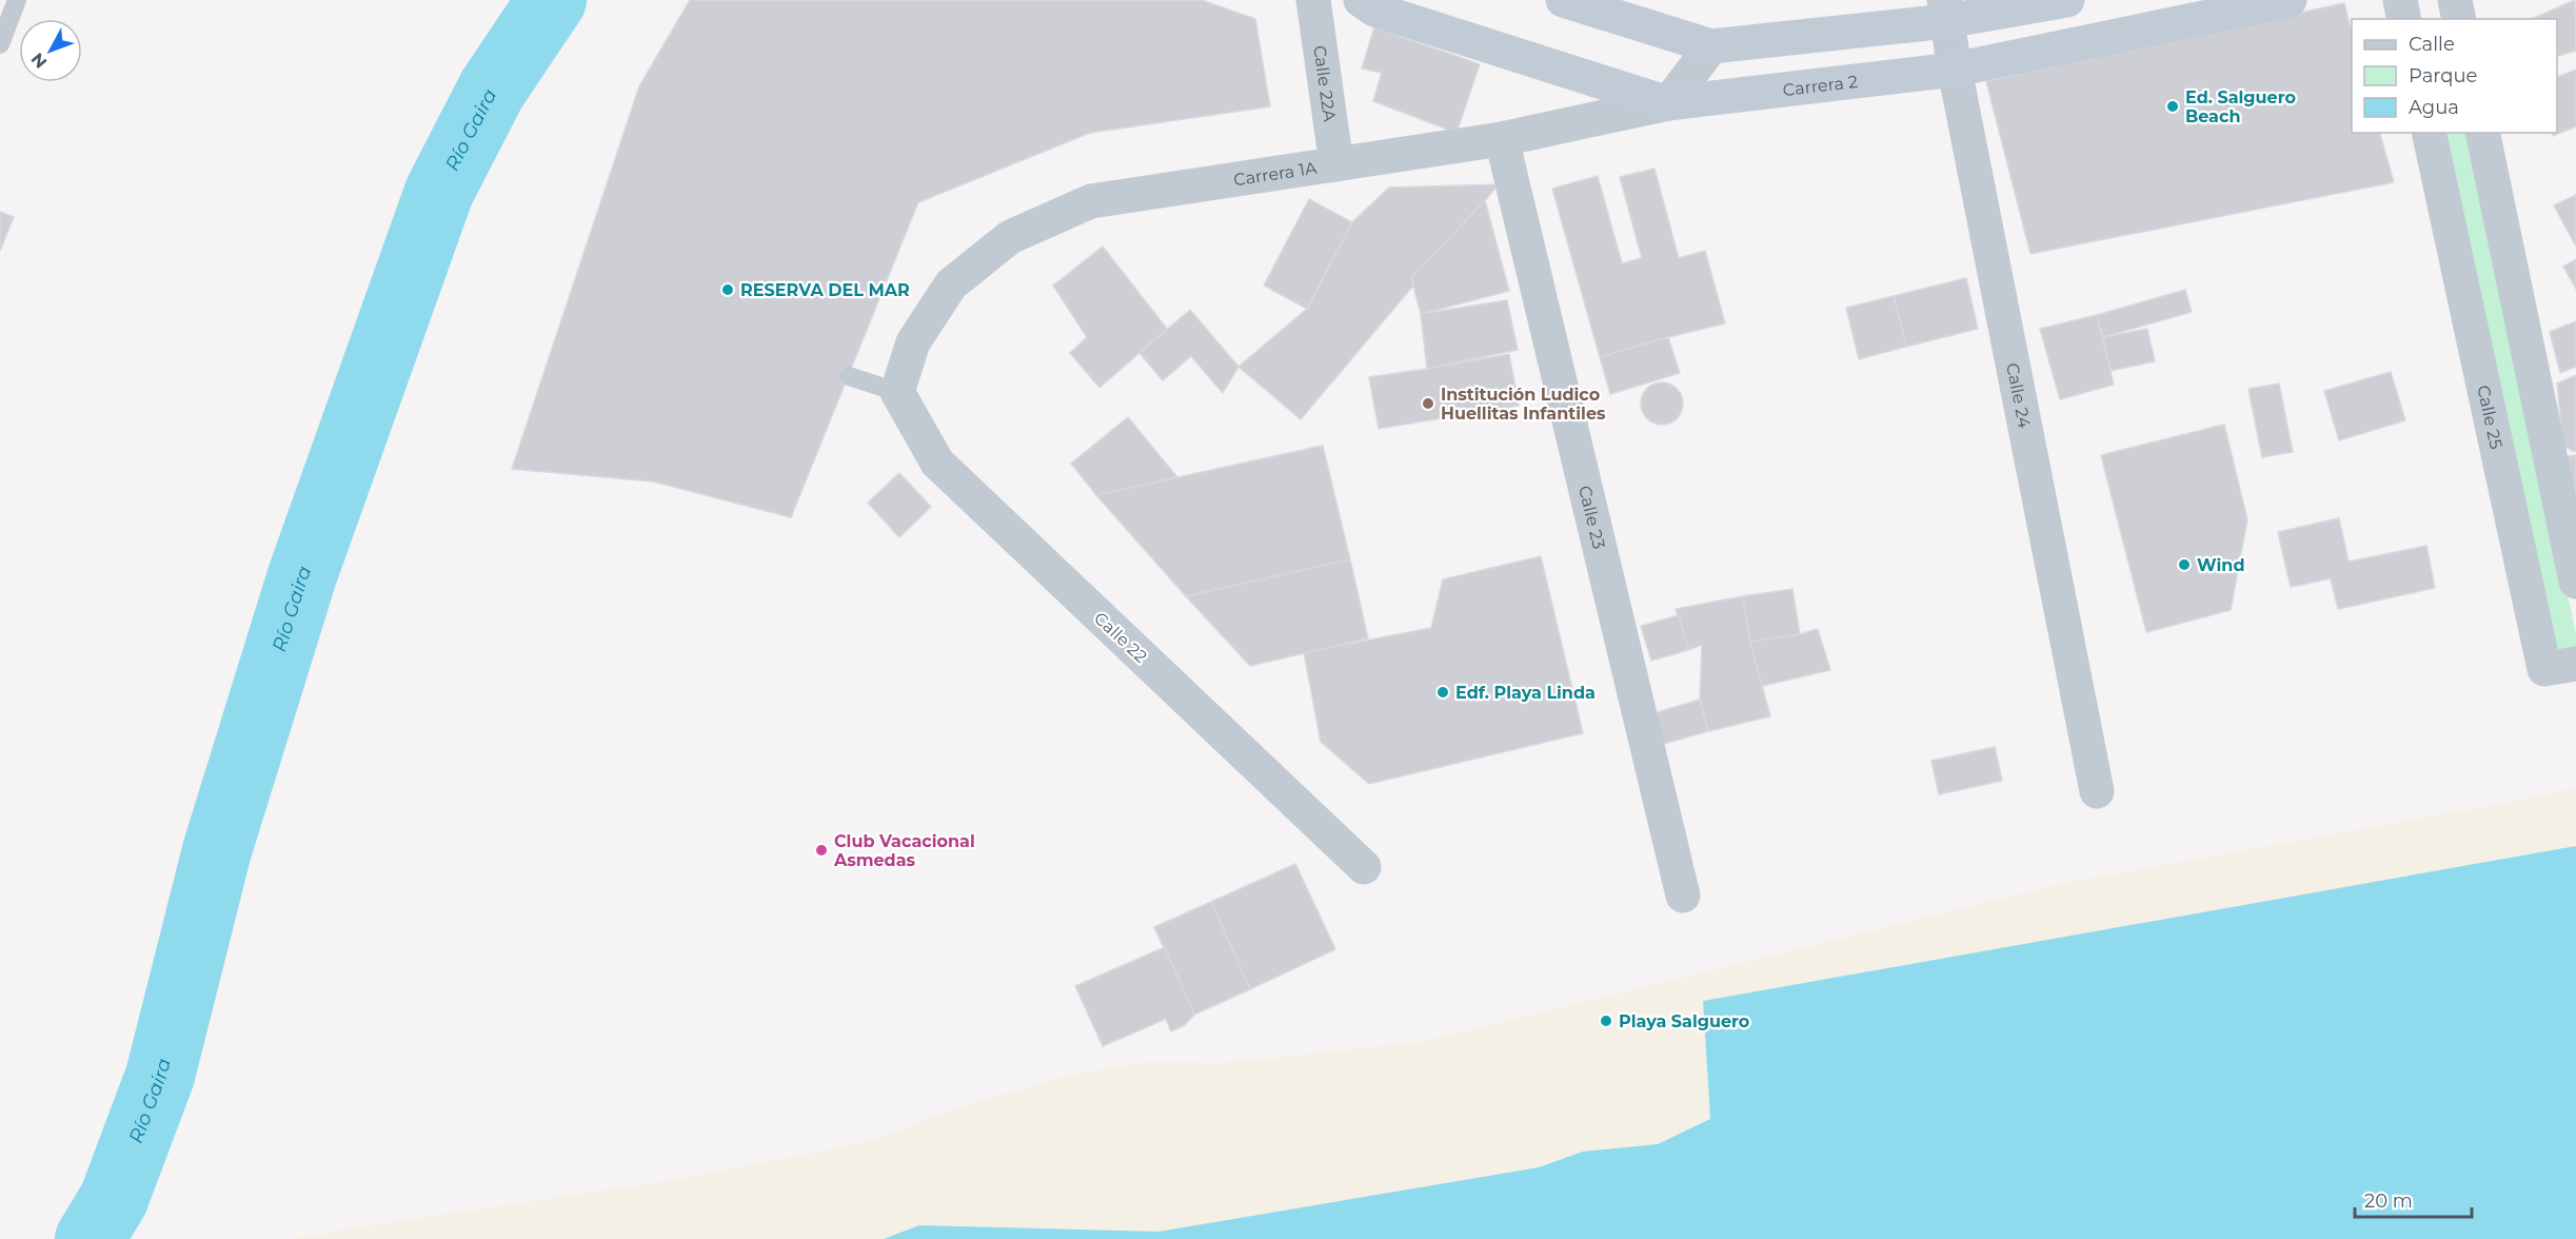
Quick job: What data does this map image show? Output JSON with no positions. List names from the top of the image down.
{
  "streets": {
    "street": [
      "Calle 22A",
      "Carrera 2",
      "Carrera 1A",
      "Calle 24",
      "Calle 25",
      "Calle 23",
      "Calle 22"
    ]
  },
  "crossings": [
    ["Calle 22A", "Carrera 1A"],
    ["Carrera 2", "Carrera 1A"],
    ["Carrera 2", "Calle 24"],
    ["Carrera 1A", "Calle 23"],
    ["Carrera 1A", "Calle 22"]
  ],
  "water": ["Río Gaira"],
  "places": [
    "Ed. Salguero Beach",
    "RESERVA DEL MAR",
    "Institución Ludico Huellitas Infantiles",
    "Wind",
    "Edf. Playa Linda",
    "Club Vacacional Asmedas",
    "Playa Salguero"
  ],
  "legend": ["Calle", "Parque", "Agua"],
  "scale_bar": "20 m",
  "north": "bottom left"
}
